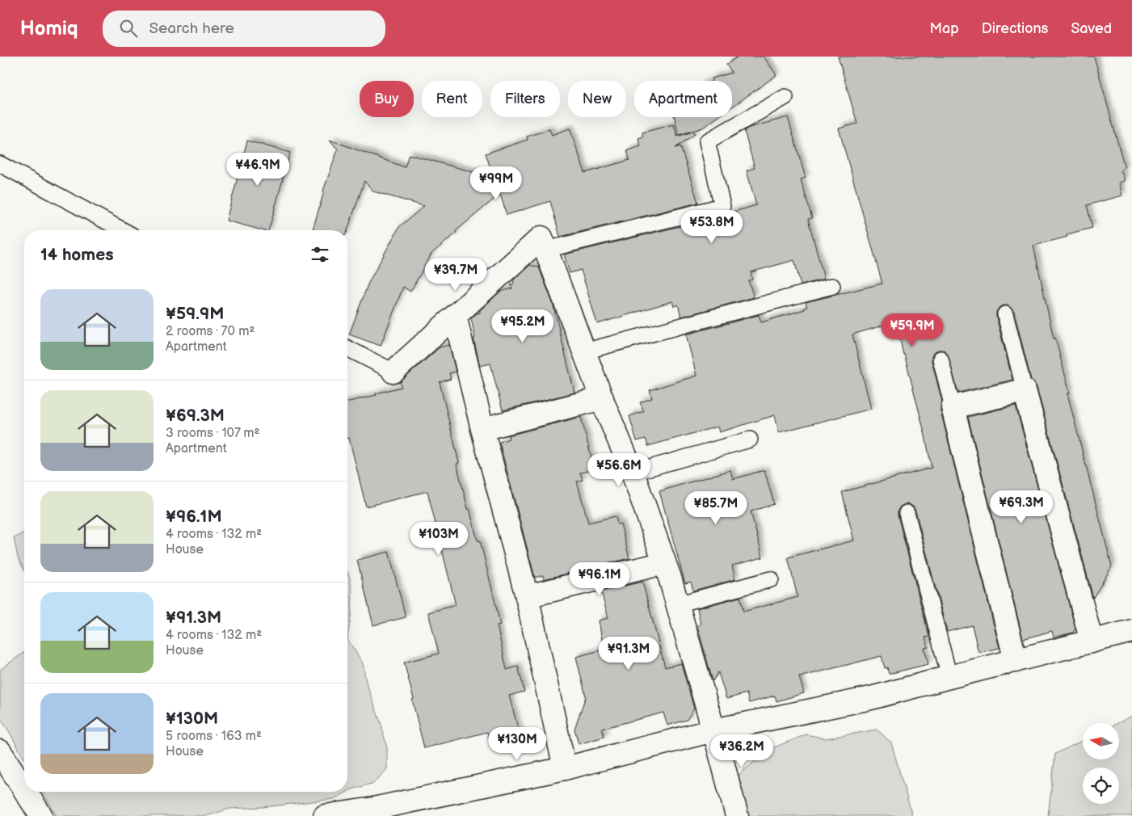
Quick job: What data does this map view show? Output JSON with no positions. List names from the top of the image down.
{
  "north": "left",
  "page": {
    "header": "Homiq",
    "search": "Search here",
    "nav": ["Map", "Directions", "Saved"],
    "chip": [
      "Buy",
      "Rent",
      "Filters",
      "New",
      "Apartment"
    ],
    "price": [
      "¥46.9M",
      "¥99M",
      "¥53.8M",
      "¥39.7M",
      "¥95.2M",
      "¥59.9M",
      "¥56.6M",
      "¥69.3M",
      "¥85.7M",
      "¥103M",
      "¥96.1M",
      "¥91.3M",
      "¥130M",
      "¥36.2M"
    ],
    "heading": "14 homes",
    "list": [
      {
        "name": "¥59.9M",
        "note": "2 rooms · 70 m² · Apartment"
      },
      {
        "name": "¥69.3M",
        "note": "3 rooms · 107 m² · Apartment"
      },
      {
        "name": "¥96.1M",
        "note": "4 rooms · 132 m² · House"
      },
      {
        "name": "¥91.3M",
        "note": "4 rooms · 132 m² · House"
      },
      {
        "name": "¥130M",
        "note": "5 rooms · 163 m² · House"
      }
    ]
  }
}
